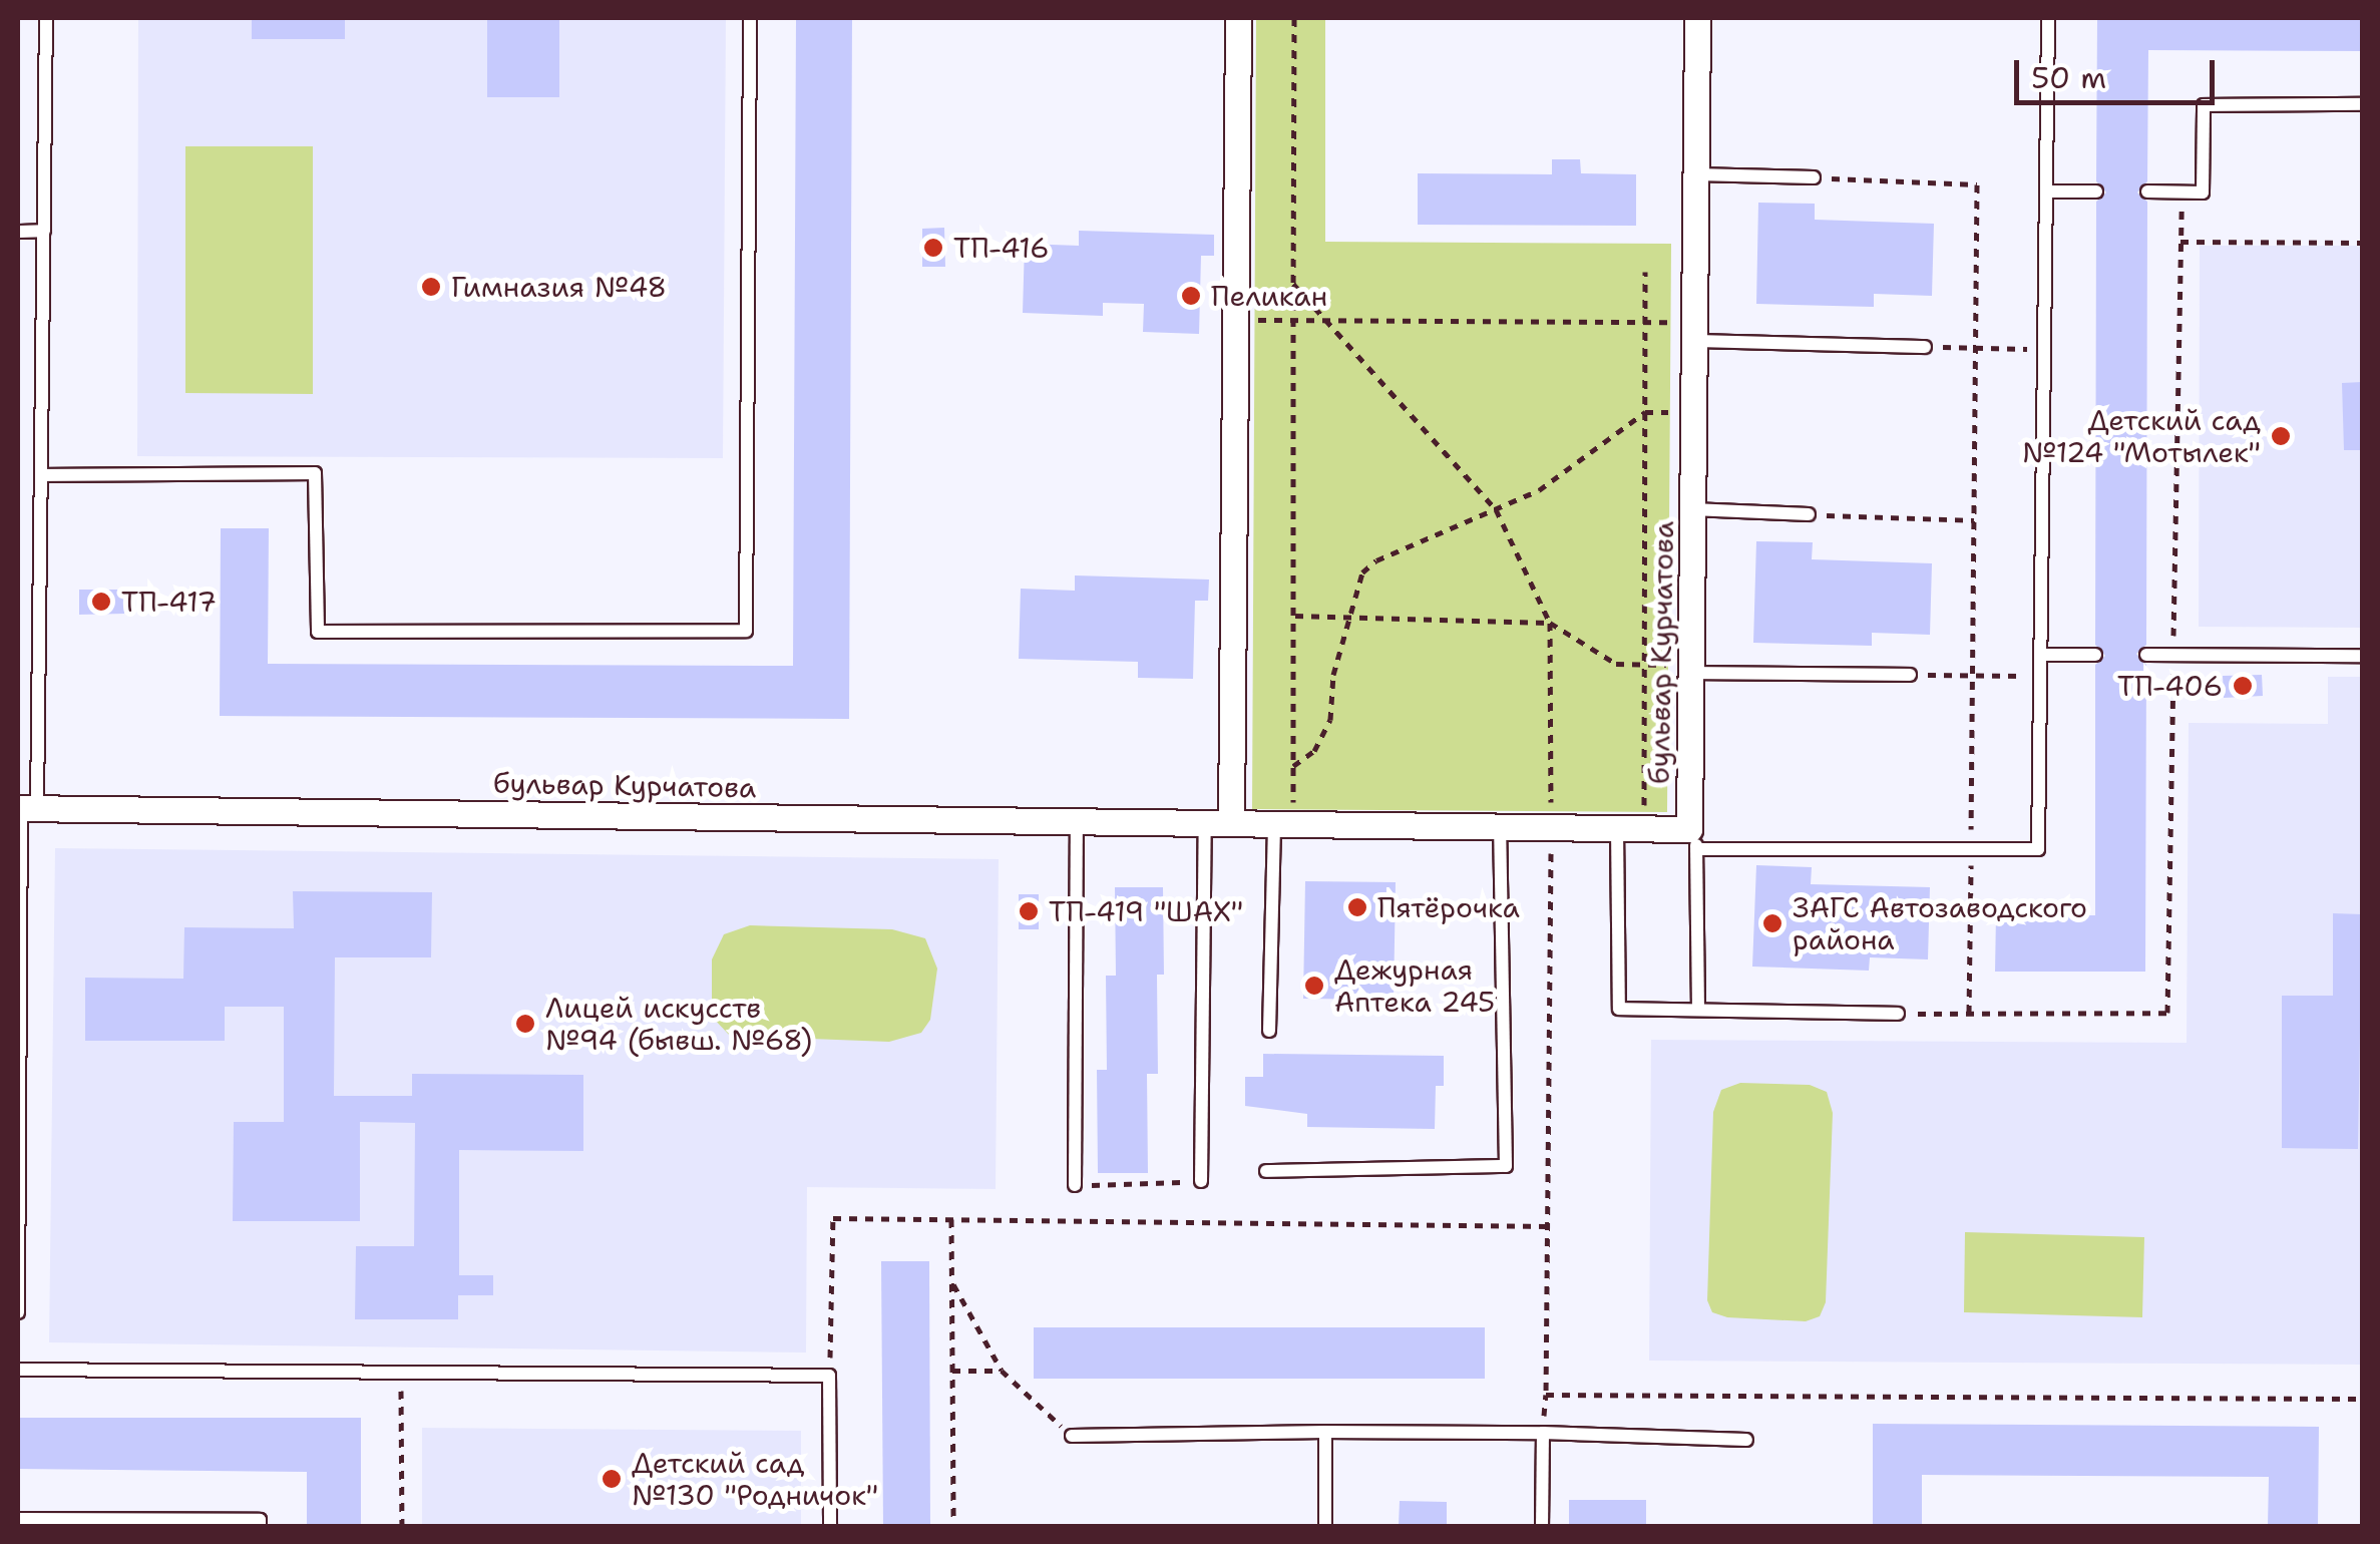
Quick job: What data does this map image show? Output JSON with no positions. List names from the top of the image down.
{
  "streets": {
    "street": ["бульвар Курчатова"]
  },
  "places": [
    "ТП-416",
    "Гимназия №48",
    "Пеликан",
    "Детский сад №124 \"Мотылек\"",
    "ТП-417",
    "ТП-406",
    "Пятёрочка",
    "ТП-419 \"ШАХ\"",
    "ЗАГС Автозаводского района",
    "Дежурная Аптека 245",
    "Лицей искусств №94 (бывш. №68)",
    "Детский сад №130 \"Родничок\""
  ],
  "scale_bar": "50 m"
}
